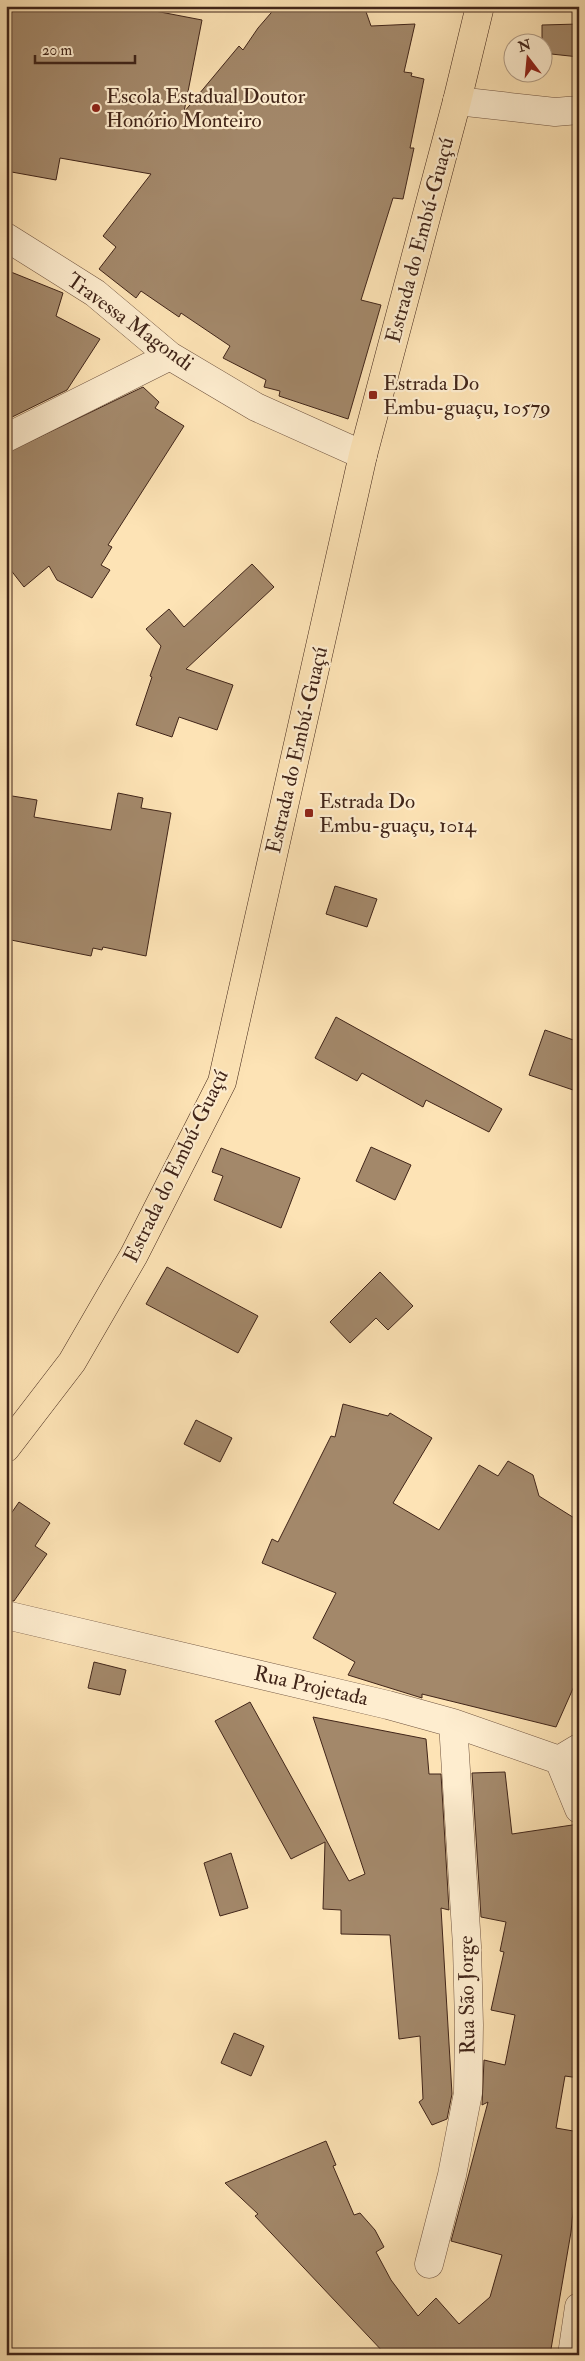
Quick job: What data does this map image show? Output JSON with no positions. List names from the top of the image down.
{
  "streets": {
    "main road": ["Estrada do Embú-Guaçú"],
    "street": ["Travessa Magondi", "Rua Projetada", "Rua São Jorge"]
  },
  "crossings": [
    ["Estrada do Embú-Guaçú", "Travessa Magondi"],
    ["Rua Projetada", "Rua São Jorge"]
  ],
  "places": {
    "other": ["Escola Estadual Doutor Honório Monteiro"],
    "transit": ["Estrada Do Embu-guaçu, 10579", "Estrada Do Embu-guaçu, 1014"]
  },
  "scale_bar": "20 m",
  "north": "top"
}
